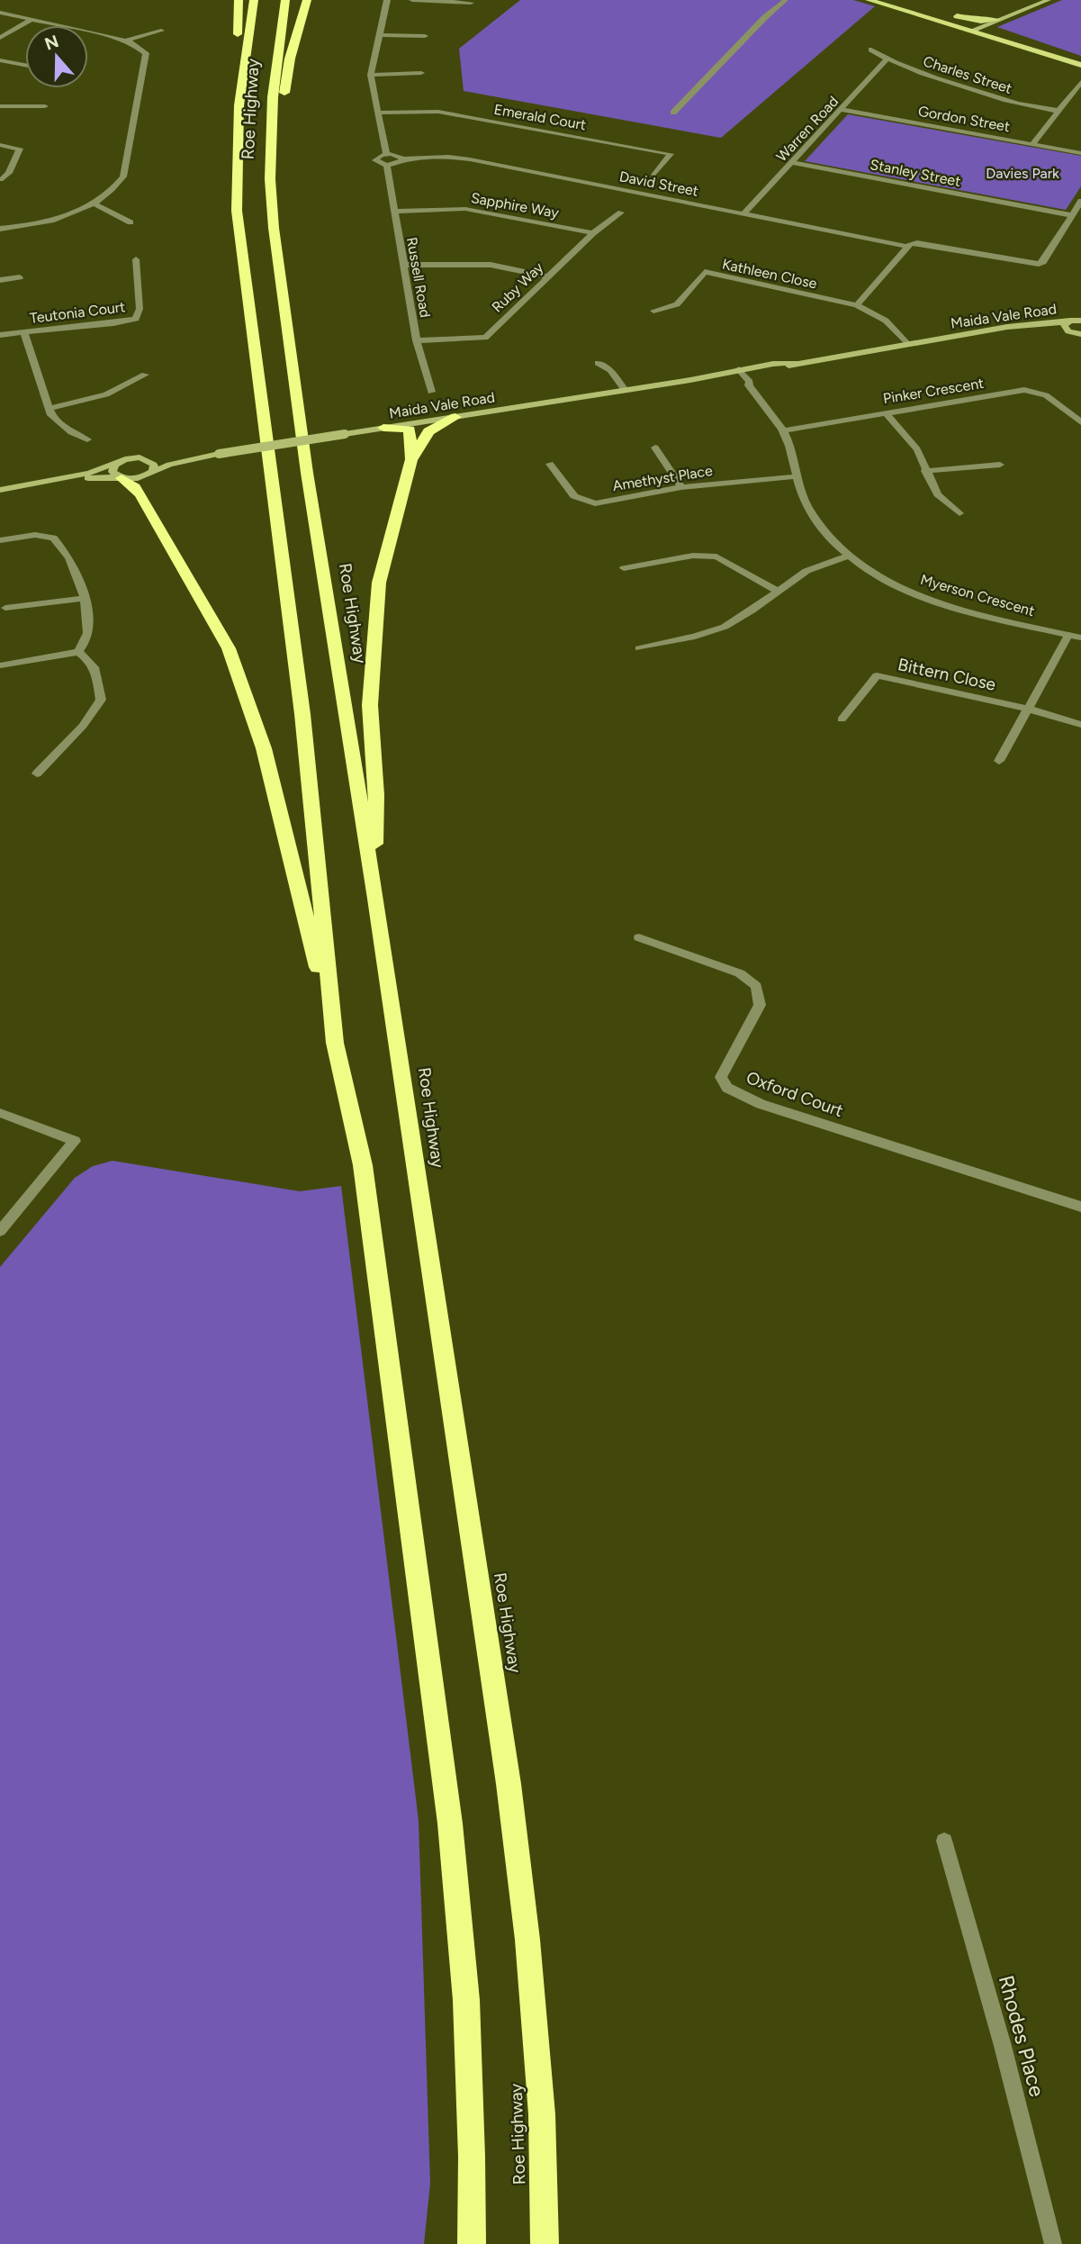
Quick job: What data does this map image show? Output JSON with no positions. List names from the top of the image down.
{
  "streets": {
    "highway": ["Roe Highway"],
    "main road": ["Maida Vale Road"],
    "street": [
      "Charles Street",
      "Emerald Court",
      "Gordon Street",
      "Warren Road",
      "Stanley Street",
      "David Street",
      "Sapphire Way",
      "Kathleen Close",
      "Russell Road",
      "Ruby Way",
      "Teutonia Court",
      "Pinker Crescent",
      "Amethyst Place",
      "Myerson Crescent",
      "Bittern Close",
      "Oxford Court",
      "Rhodes Place"
    ]
  },
  "crossings": [
    ["Charles Street", "Warren Road"],
    ["Gordon Street", "Warren Road"],
    ["Warren Road", "Stanley Street"],
    ["Warren Road", "David Street"],
    ["Stanley Street", "David Street"],
    ["Sapphire Way", "Russell Road"],
    ["Sapphire Way", "Ruby Way"],
    ["Russell Road", "Ruby Way"],
    ["Maida Vale Road", "Myerson Crescent"],
    ["Pinker Crescent", "Myerson Crescent"],
    ["Amethyst Place", "Myerson Crescent"]
  ],
  "parks": ["Davies Park"],
  "north": "top"
}
